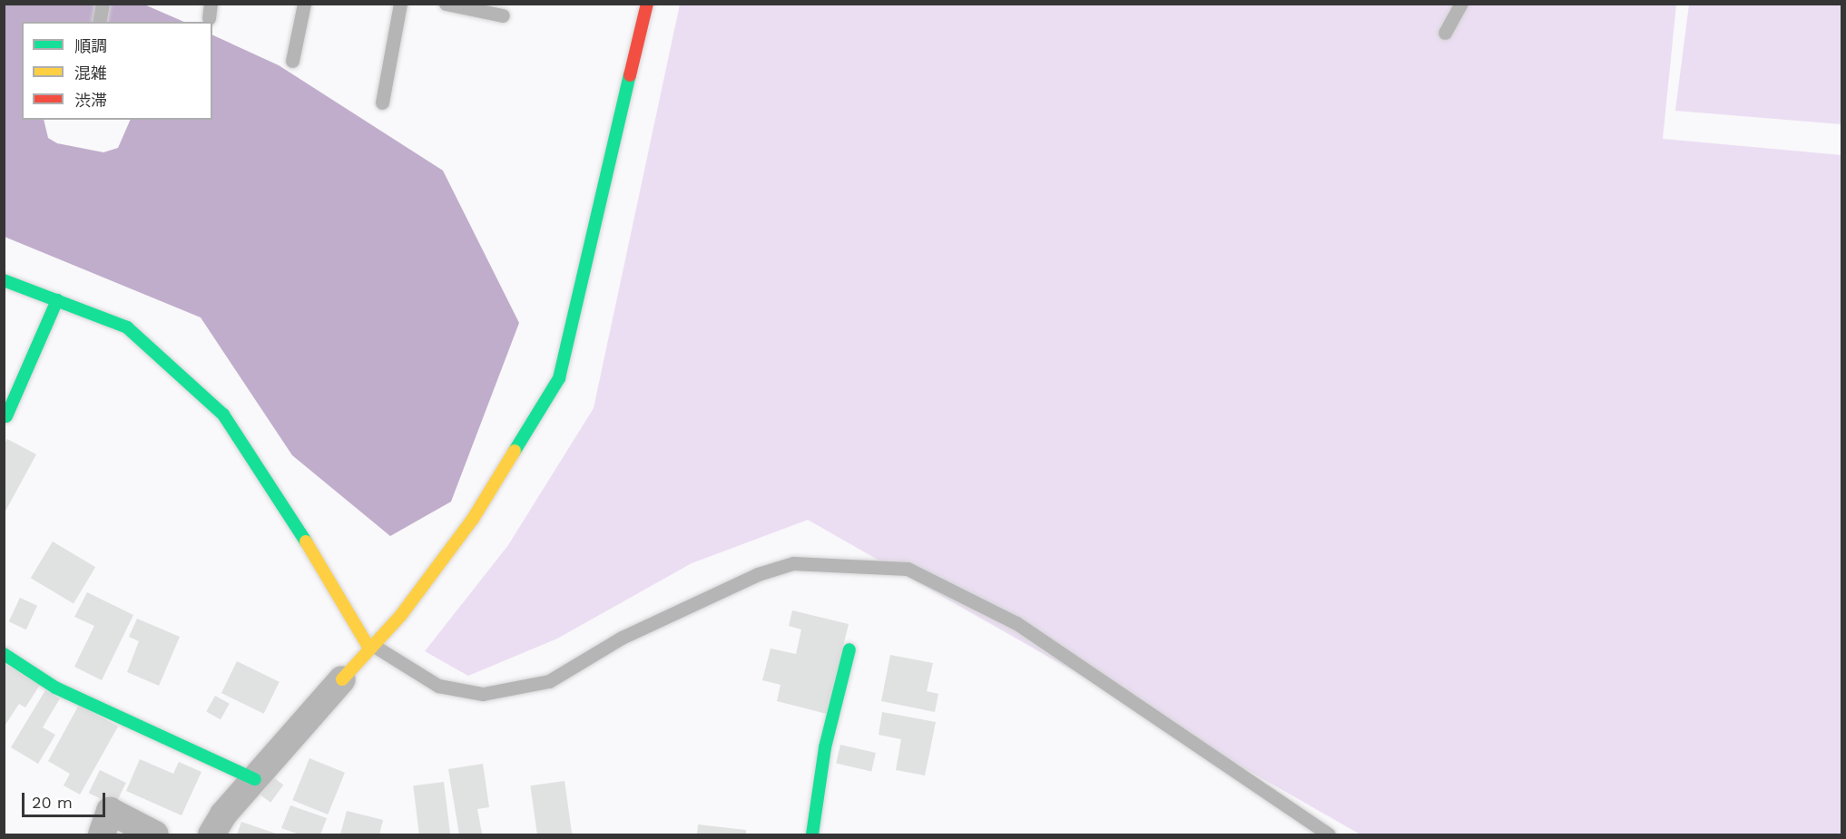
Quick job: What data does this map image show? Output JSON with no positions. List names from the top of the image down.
{
  "legend": ["順調", "混雑", "渋滞"],
  "scale_bar": "20 m"
}
